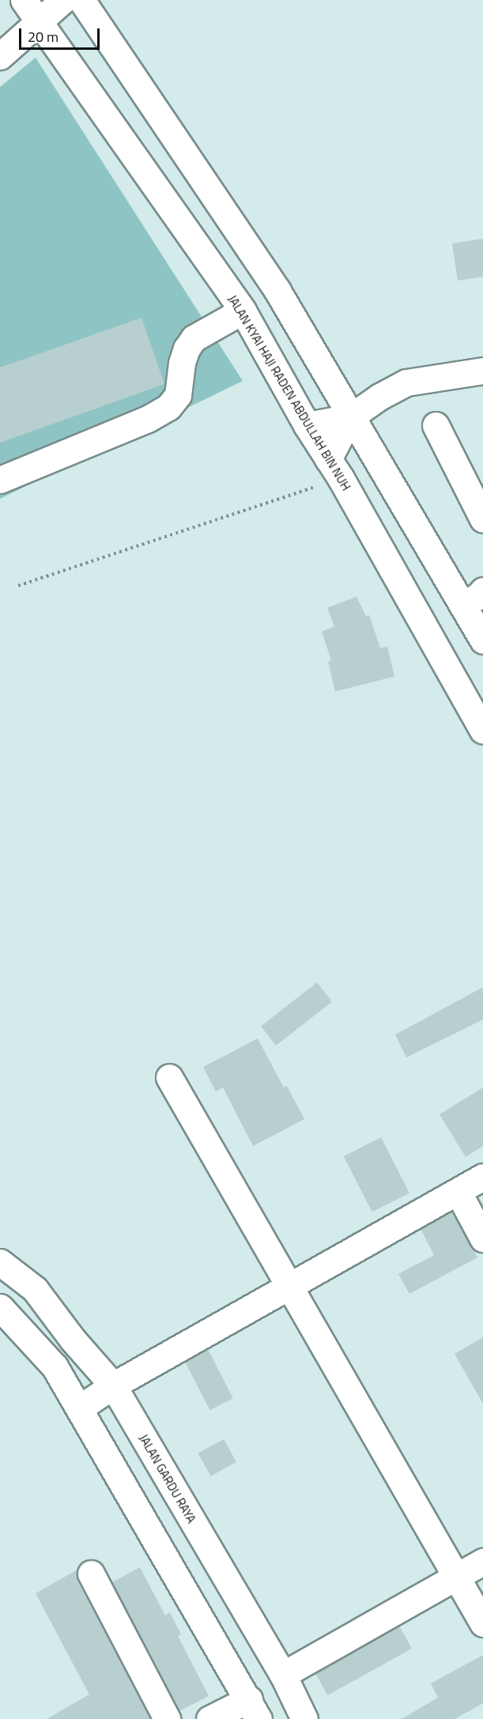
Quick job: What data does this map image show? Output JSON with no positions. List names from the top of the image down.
{
  "streets": {
    "main road": ["JALAN KYAI HAJI RADEN ABDULLAH BIN NUH", "JALAN GARDU RAYA"]
  },
  "scale_bar": "20 m"
}
